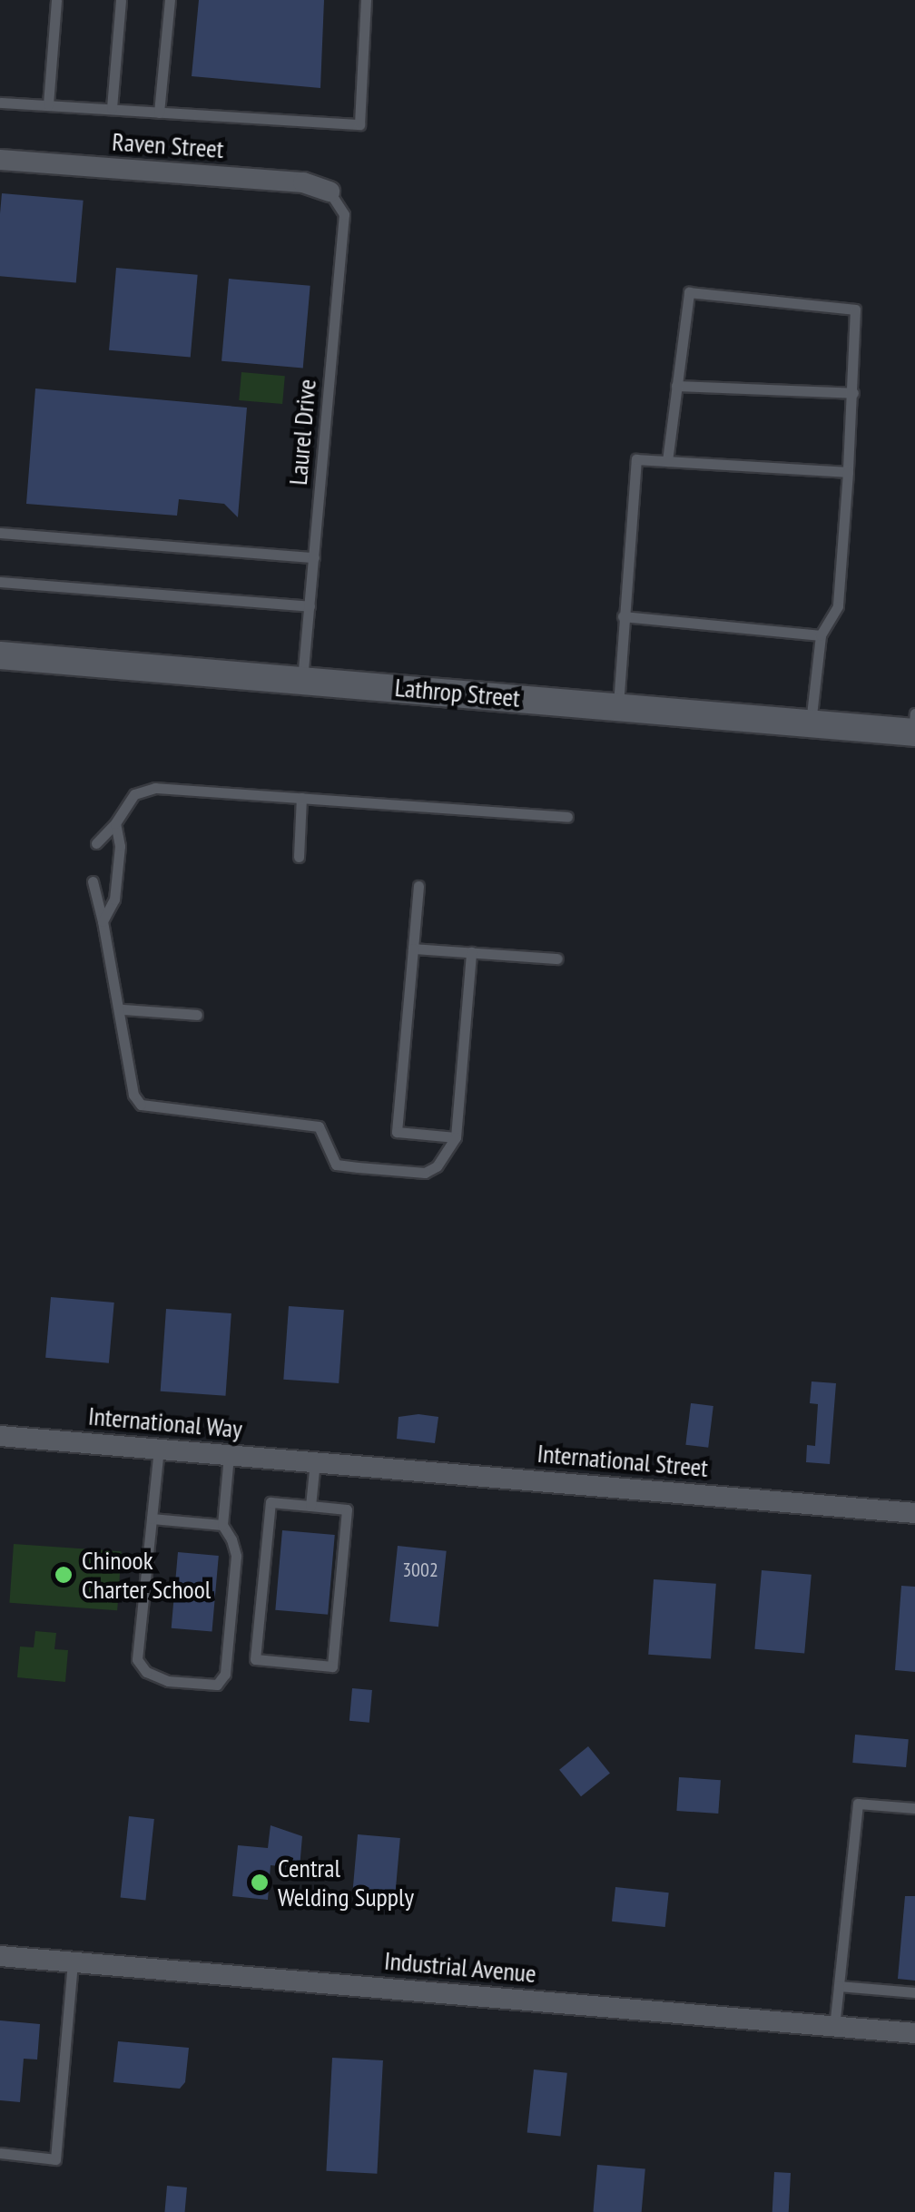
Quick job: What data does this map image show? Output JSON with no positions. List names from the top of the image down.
{
  "streets": {
    "main road": ["Lathrop Street"],
    "street": [
      "Raven Street",
      "International Way",
      "International Street",
      "Industrial Avenue"
    ],
    "lane": ["Laurel Drive"]
  },
  "crossings": [
    ["Raven Street", "Laurel Drive"],
    ["Laurel Drive", "Lathrop Street"],
    ["International Way", "International Street"]
  ],
  "places": ["Chinook Charter School", "Central Welding Supply"],
  "house_numbers": ["3002"]
}
